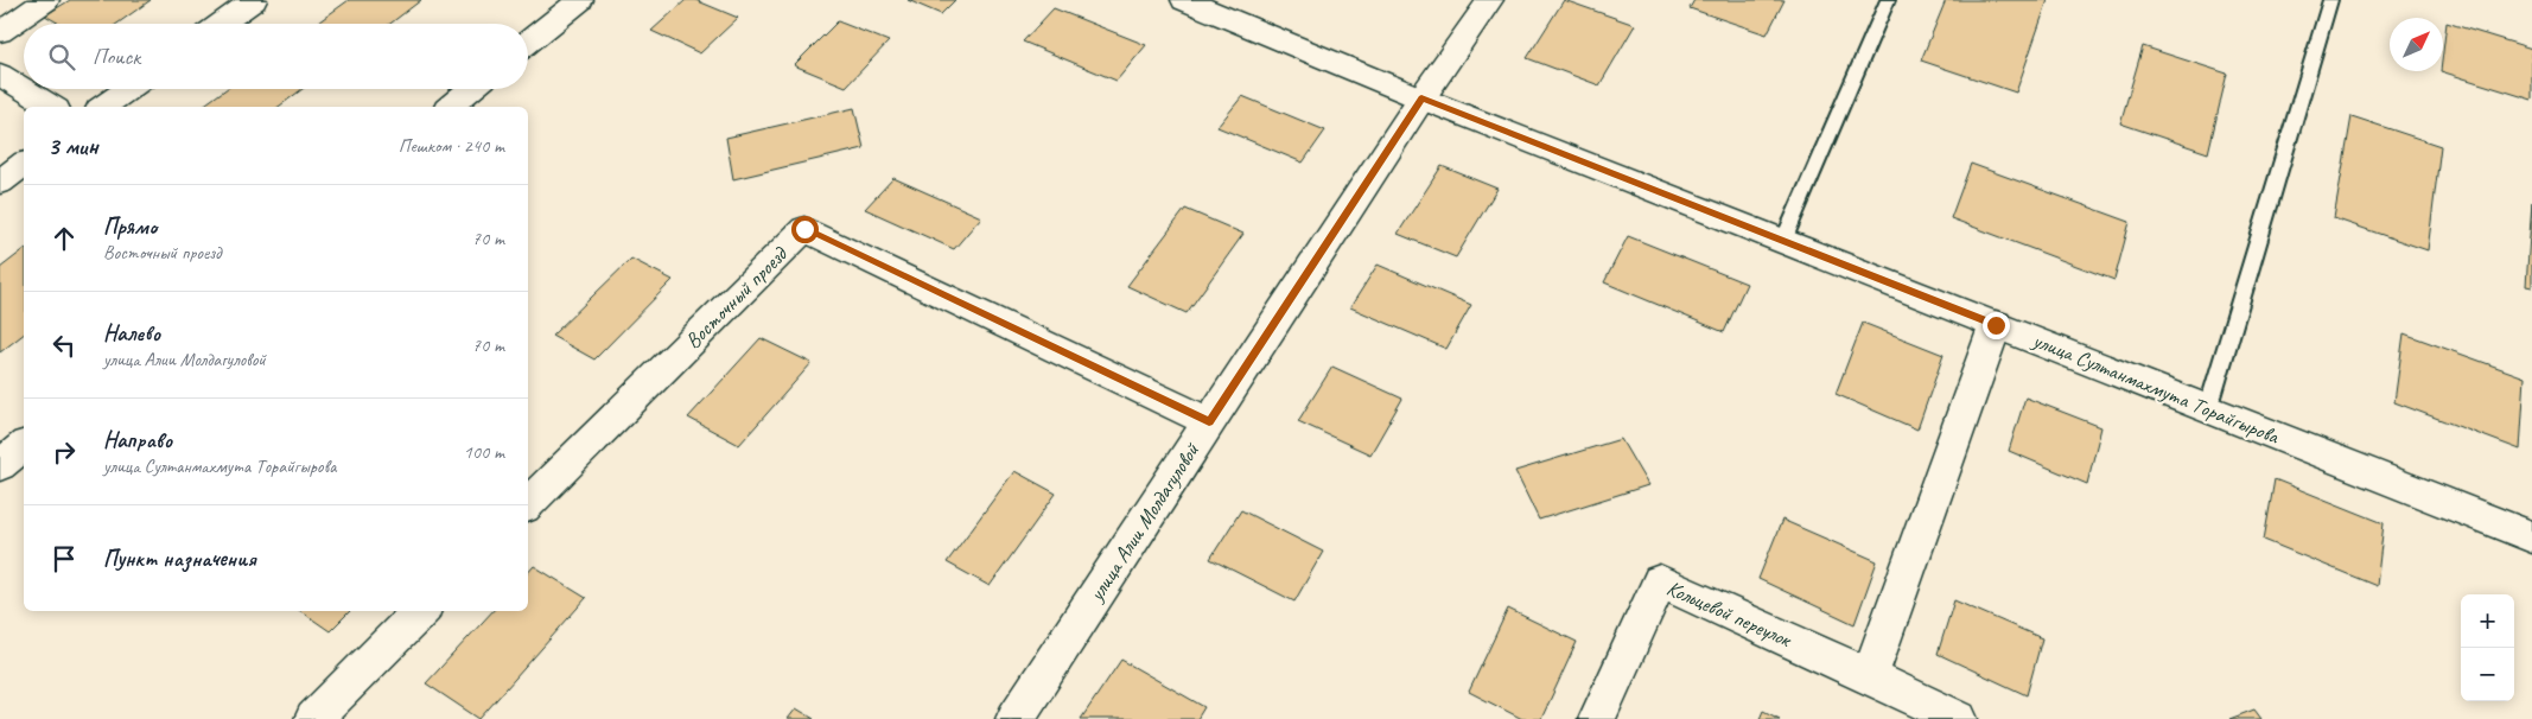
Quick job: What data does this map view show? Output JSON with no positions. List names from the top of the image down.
{
  "streets": {
    "street": [
      "Восточный проезд",
      "улица Султанмахмута Торайгырова",
      "улица Алии Молдагуловой",
      "Кольцевой переулок"
    ]
  },
  "crossings": [
    ["Восточный проезд", "улица Алии Молдагуловой"],
    ["улица Султанмахмута Торайгырова", "улица Алии Молдагуловой"]
  ],
  "north": "top right",
  "page": {
    "search": "Поиск",
    "heading": ["3 мин", "Пешком · 240 m"],
    "list": [
      ["Прямо", "Восточный проезд", "70 m"],
      ["Налево", "улица Алии Молдагуловой", "70 m"],
      ["Направо", "улица Султанмахмута Торайгырова", "100 m"],
      "Пункт назначения"
    ],
    "map_buttons": ["+", "−"]
  }
}
